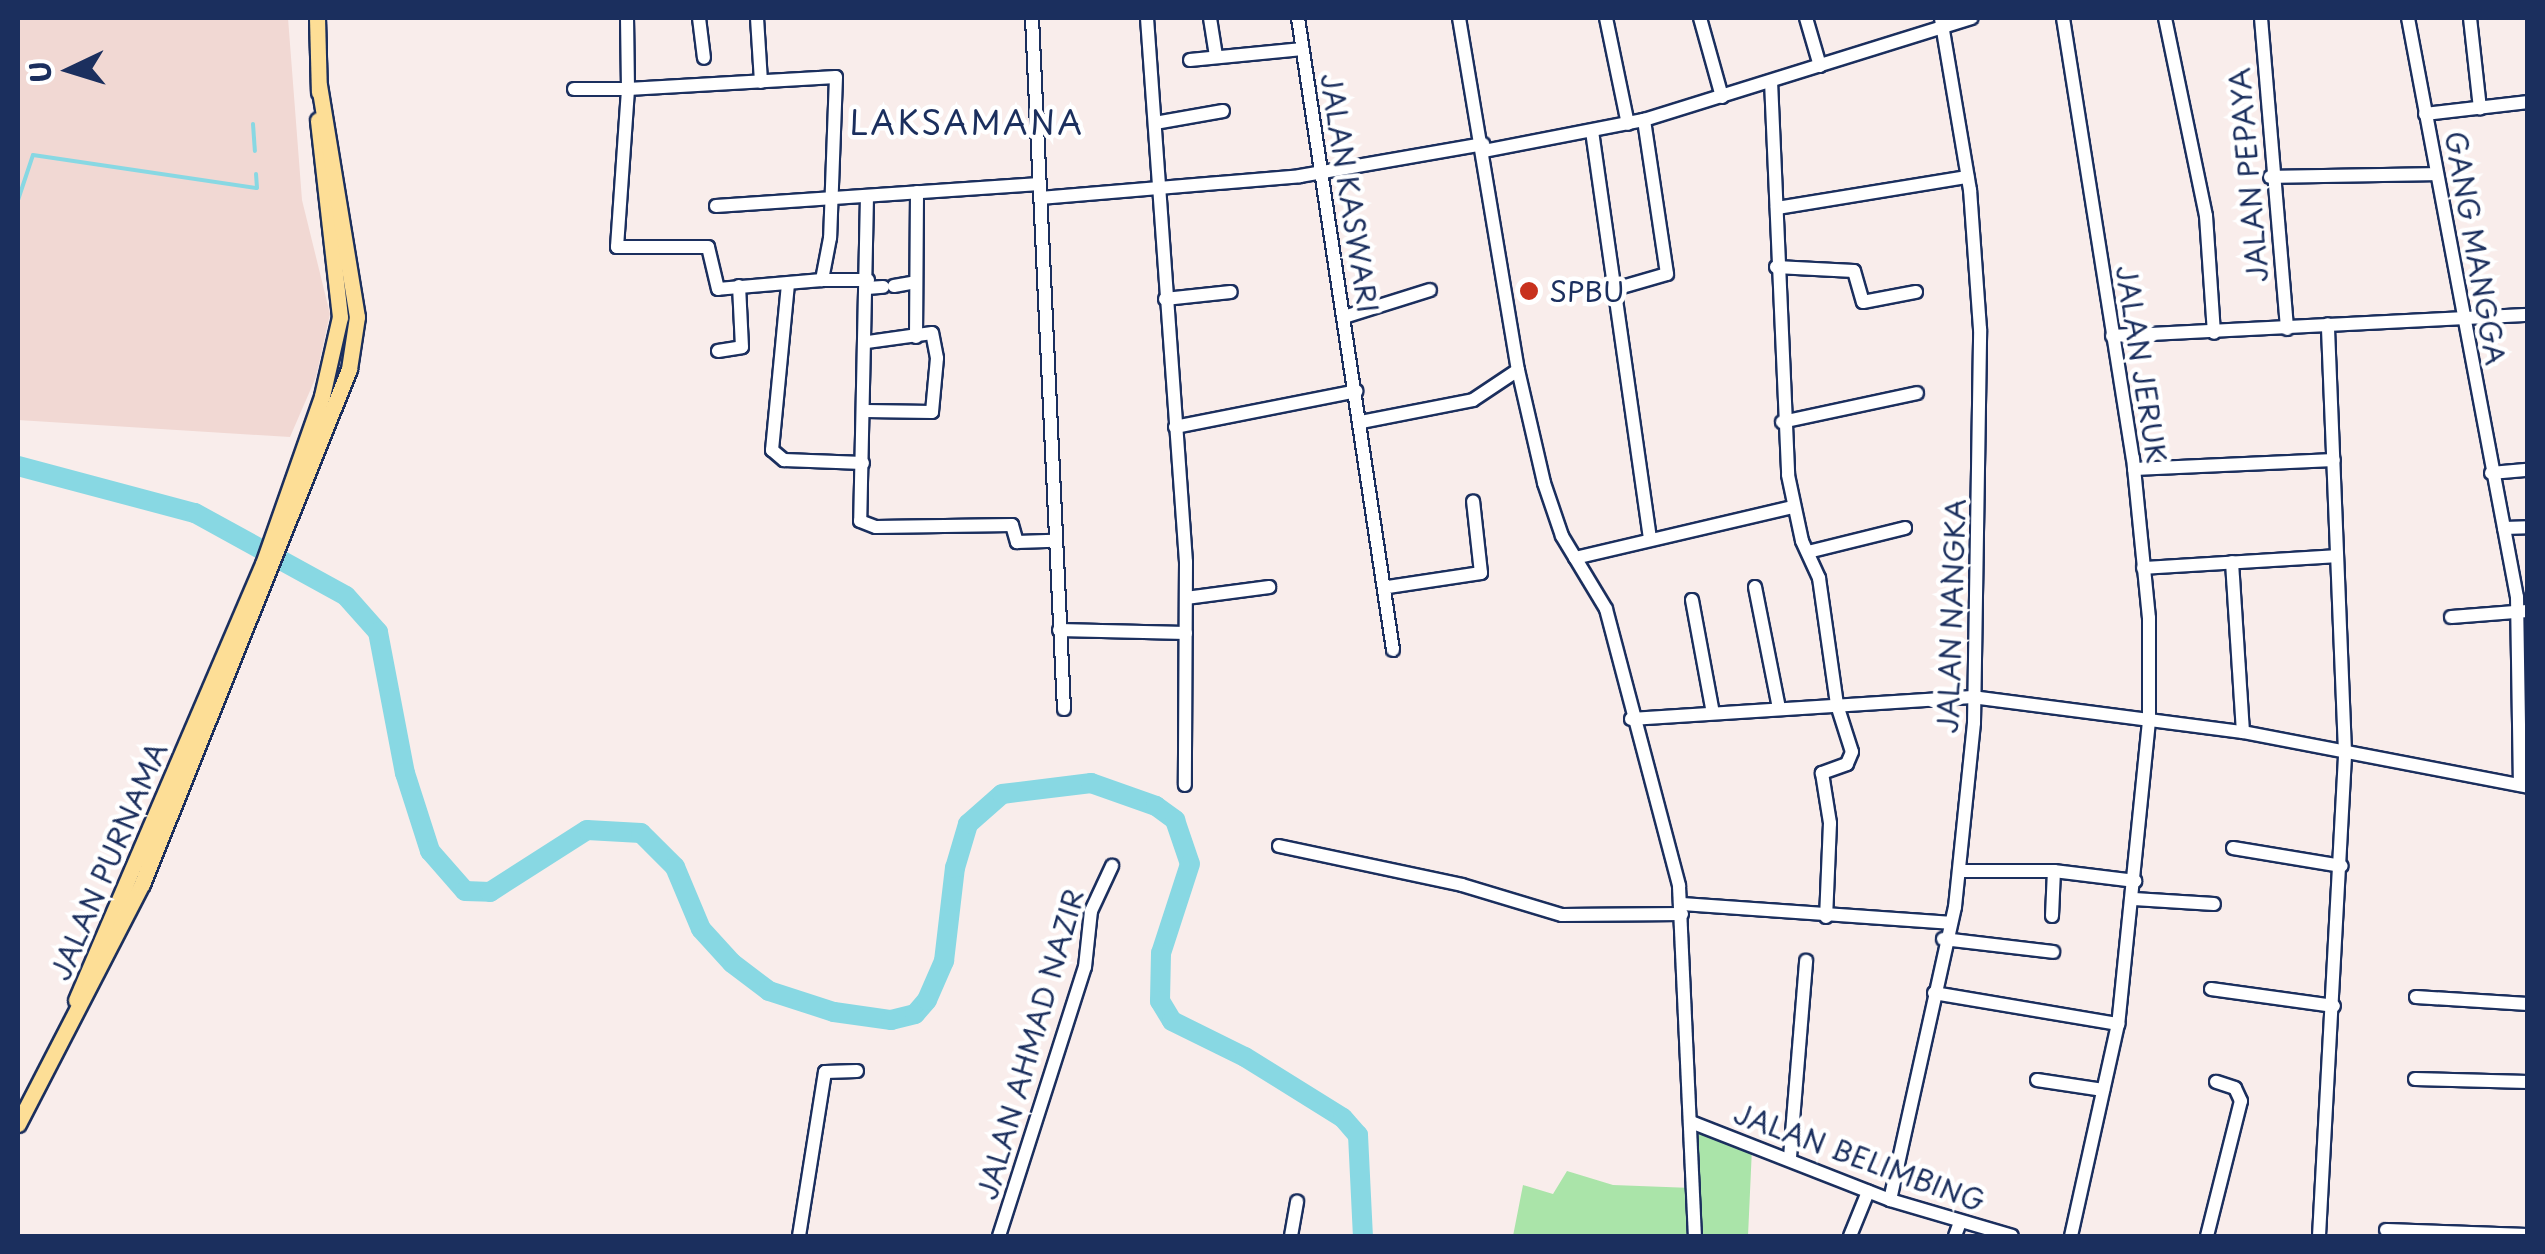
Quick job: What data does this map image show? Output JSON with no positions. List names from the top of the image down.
{
  "streets": {
    "main road": ["JALAN PURNAMA"],
    "street": [
      "JALAN PEPAYA",
      "JALAN KASWARI",
      "GANG MANGGA",
      "JALAN JERUK",
      "JALAN NANGKA",
      "JALAN AHMAD NAZIR",
      "JALAN BELIMBING"
    ]
  },
  "crossings": [
    ["JALAN NANGKA", "JALAN BELIMBING"]
  ],
  "districts": ["LAKSAMANA"],
  "places": ["SPBU"],
  "north": "left"
}
